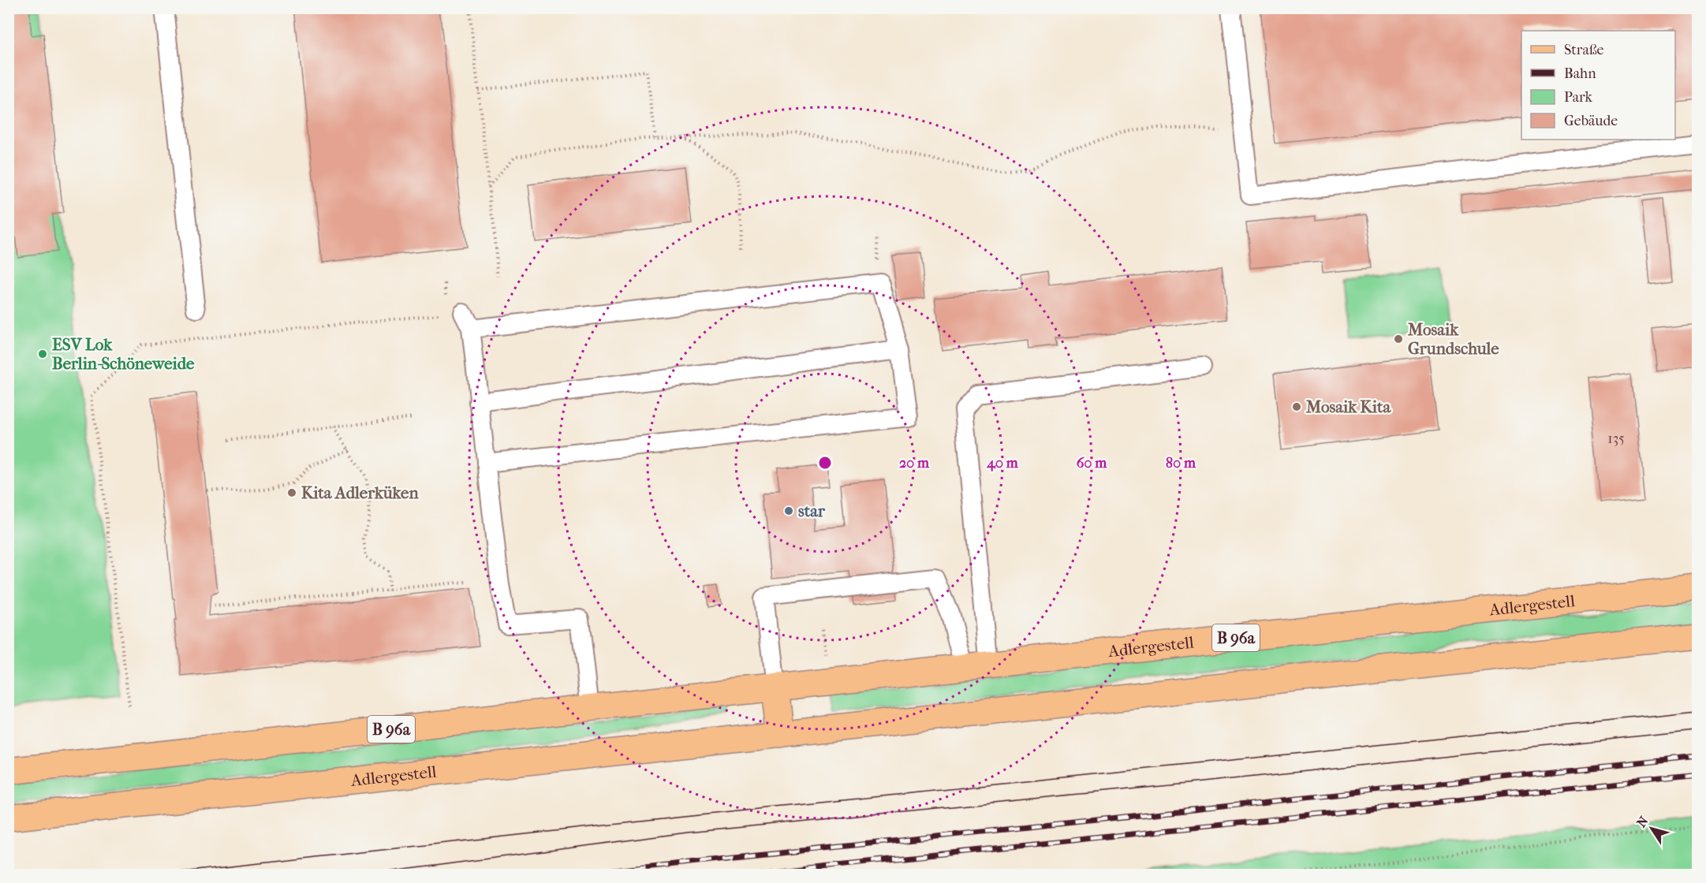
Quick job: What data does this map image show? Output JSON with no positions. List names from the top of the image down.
{
  "streets": {
    "main road": ["Adlergestell", "B 96a"]
  },
  "places": [
    "Mosaik Grundschule",
    "ESV Lok Berlin-Schöneweide",
    "Mosaik Kita",
    "Kita Adlerküken",
    "star"
  ],
  "house_numbers": ["135"],
  "legend": [
    "Straße",
    "Bahn",
    "Park",
    "Gebäude"
  ],
  "north": "top left",
  "rings": [
    "20 m",
    "40 m",
    "60 m",
    "80 m"
  ]
}
